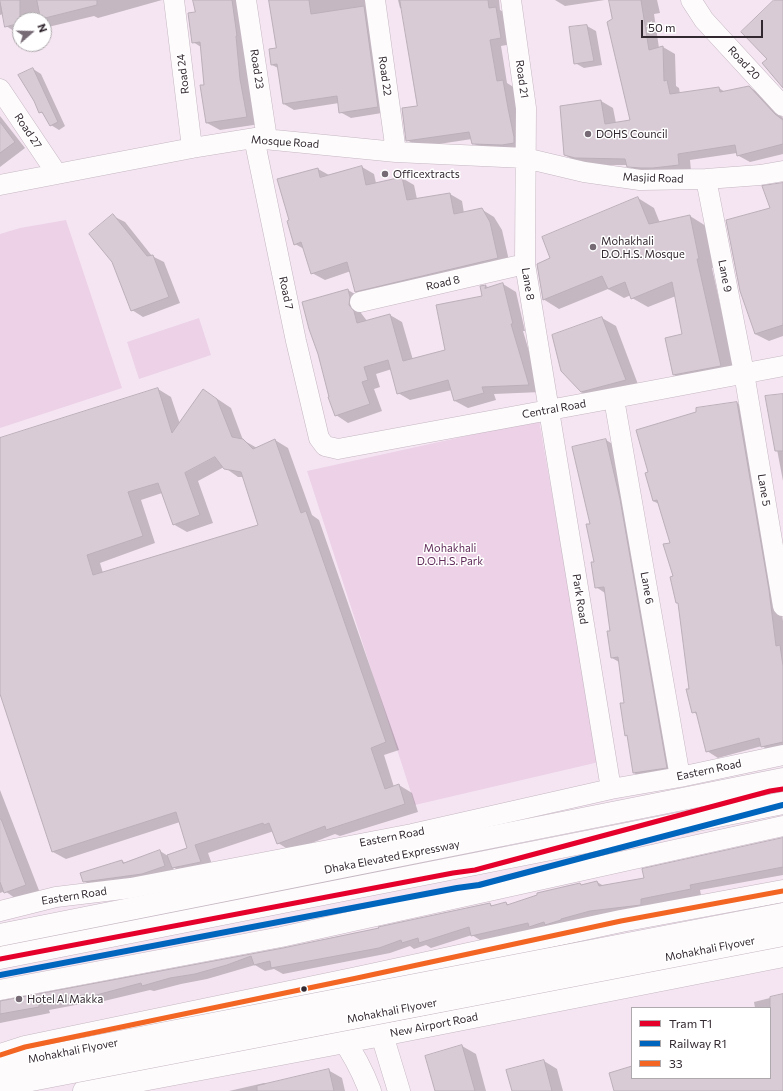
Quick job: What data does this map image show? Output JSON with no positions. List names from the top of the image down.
{
  "streets": {
    "main road": ["Dhaka Elevated Expressway", "Mohakhali Flyover", "New Airport Road"],
    "street": [
      "Road 20",
      "Road 23",
      "Road 24",
      "Road 22",
      "Road 21",
      "Road 27",
      "Mosque Road",
      "Masjid Road",
      "Lane 9",
      "Road 8",
      "Lane 8",
      "Road 7",
      "Central Road",
      "Lane 5",
      "Lane 6",
      "Park Road",
      "Eastern Road"
    ]
  },
  "crossings": [
    ["Road 23", "Mosque Road"],
    ["Road 23", "Road 7"],
    ["Road 24", "Mosque Road"],
    ["Road 22", "Mosque Road"],
    ["Road 21", "Mosque Road"],
    ["Road 21", "Masjid Road"],
    ["Road 21", "Lane 8"],
    ["Road 27", "Mosque Road"],
    ["Mosque Road", "Masjid Road"],
    ["Mosque Road", "Lane 8"],
    ["Mosque Road", "Road 7"],
    ["Masjid Road", "Lane 9"],
    ["Masjid Road", "Lane 8"],
    ["Lane 9", "Central Road"],
    ["Lane 9", "Lane 5"],
    ["Road 8", "Lane 8"],
    ["Lane 8", "Central Road"],
    ["Lane 8", "Park Road"],
    ["Road 7", "Central Road"],
    ["Central Road", "Lane 5"],
    ["Central Road", "Lane 6"],
    ["Central Road", "Park Road"],
    ["Lane 6", "Eastern Road"],
    ["Park Road", "Eastern Road"]
  ],
  "parks": ["Mohakhali D.O.H.S. Park"],
  "places": [
    "DOHS Council",
    "Officextracts",
    "Mohakhali D.O.H.S. Mosque",
    "Hotel Al Makka"
  ],
  "lines": ["tram line T1", "rail line R1", "transit line 33"],
  "legend": ["Tram T1", "Railway R1", "33"],
  "scale_bar": "50 m",
  "north": "right"
}
